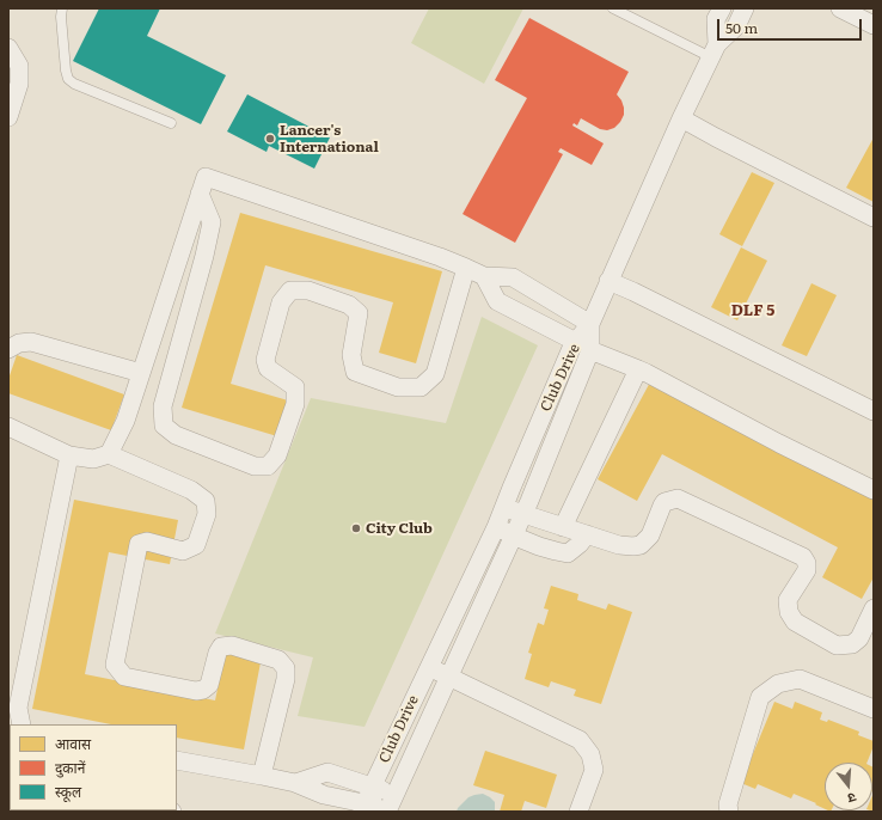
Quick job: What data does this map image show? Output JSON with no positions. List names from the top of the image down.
{
  "streets": {
    "street": ["Club Drive"]
  },
  "districts": ["DLF 5"],
  "places": ["Lancer's International", "City Club"],
  "legend": ["आवास", "दुकानें", "स्कूल"],
  "scale_bar": "50 m",
  "north": "bottom"
}
